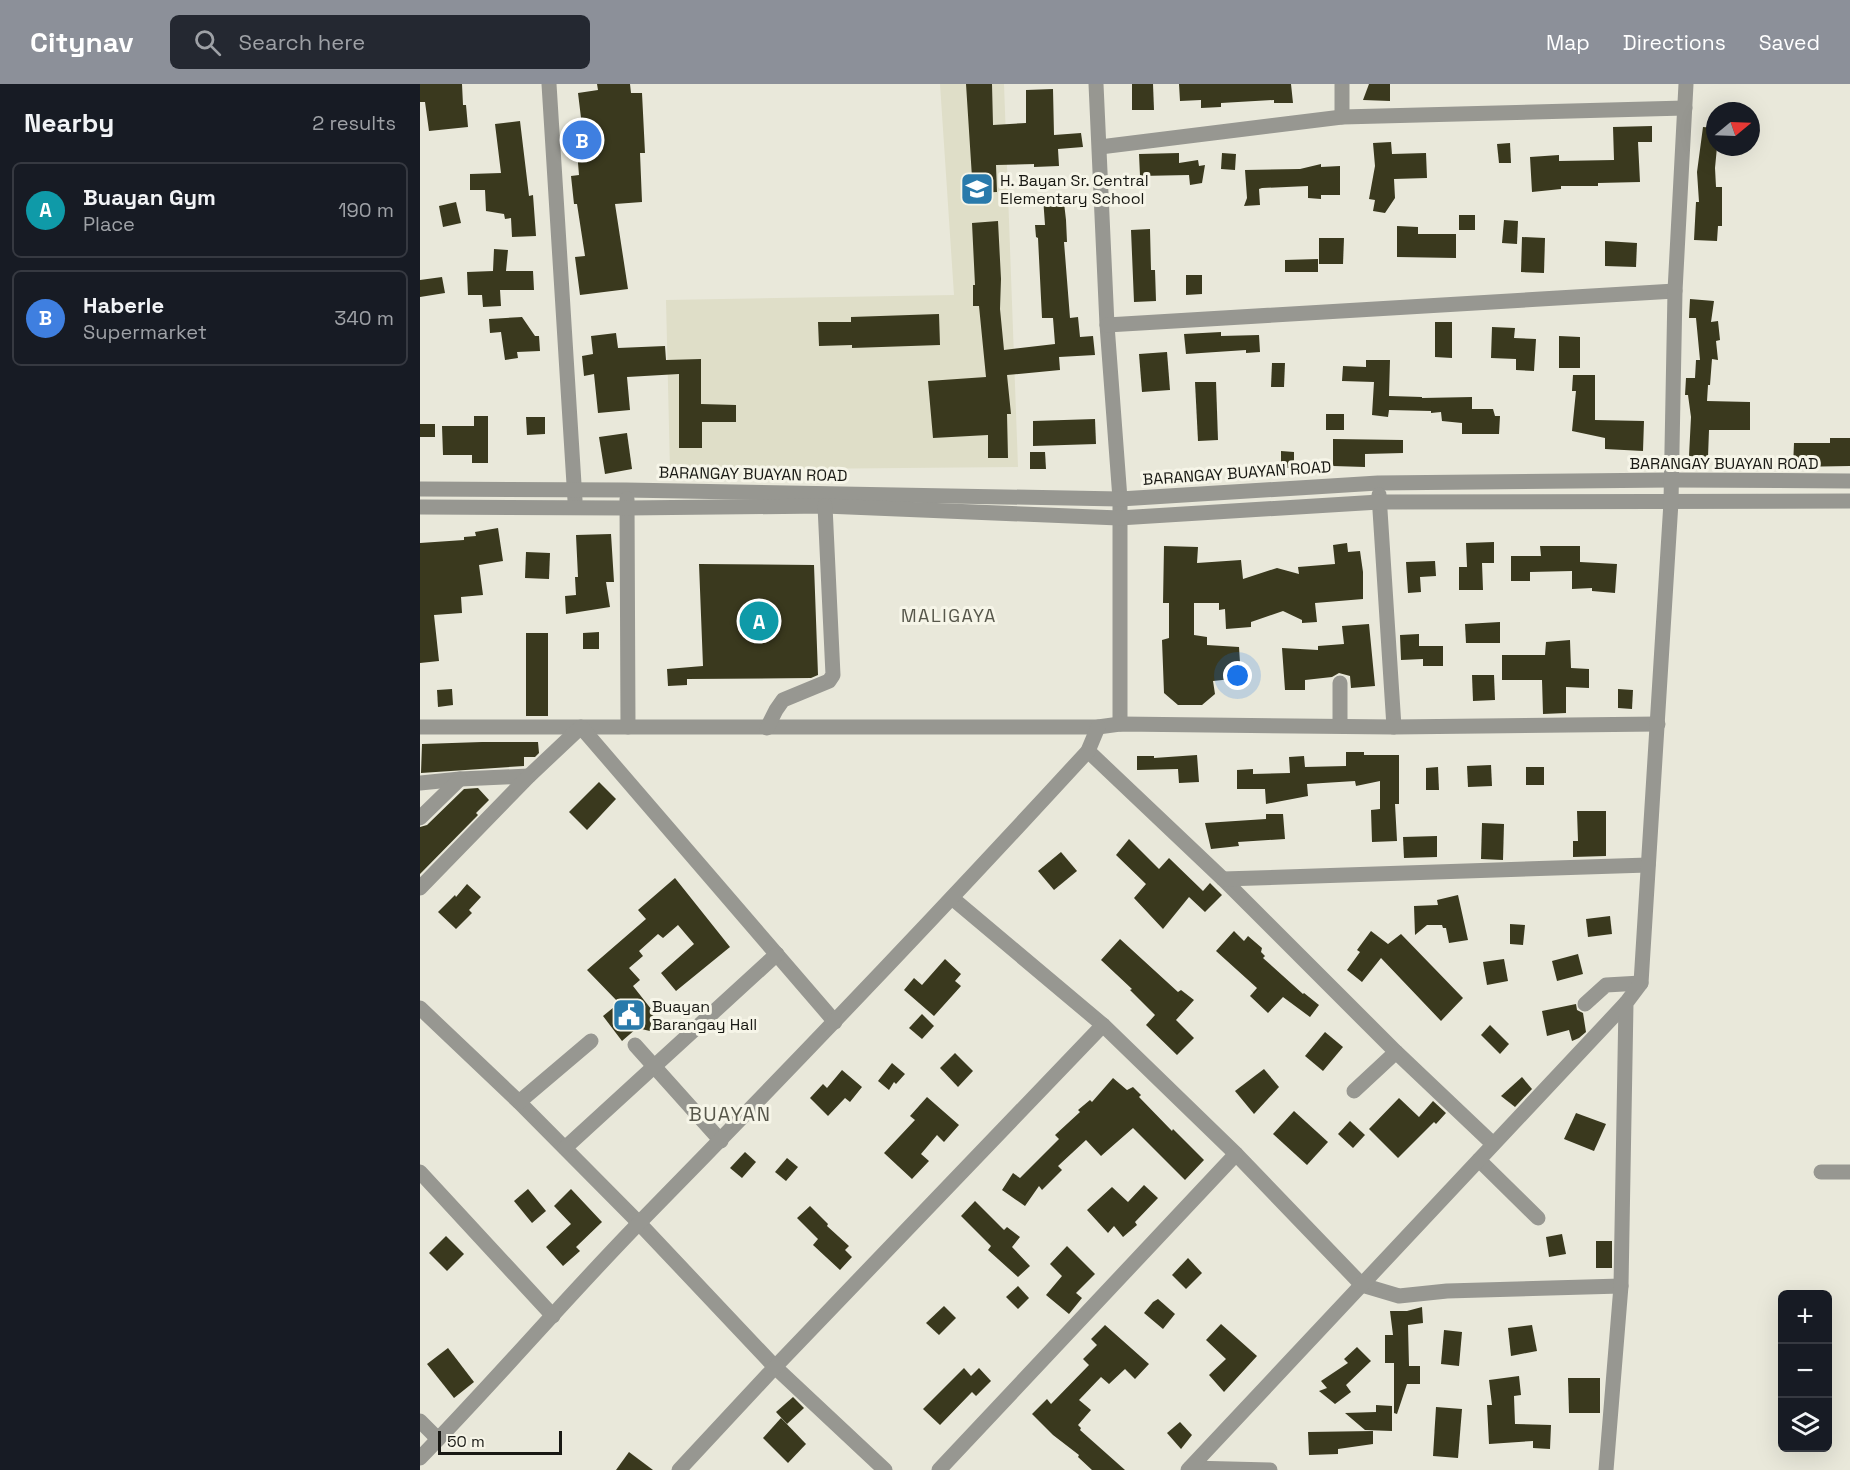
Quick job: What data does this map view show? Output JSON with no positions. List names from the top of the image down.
{
  "streets": {
    "street": ["BARANGAY BUAYAN ROAD"]
  },
  "districts": ["MALIGAYA", "BUAYAN"],
  "places": {
    "school or university": ["H. Bayan Sr. Central Elementary School"],
    "public building": ["Buayan Barangay Hall"]
  },
  "scale_bar": "50 m",
  "north": "right",
  "page": {
    "header": "Citynav",
    "search": "Search here",
    "nav": ["Map", "Directions", "Saved"],
    "heading": ["Nearby", "2 results"],
    "pins": ["B", "A"],
    "list": [
      {
        "mark": "A",
        "name": "Buayan Gym",
        "note": "Place",
        "value": "190 m"
      },
      {
        "mark": "B",
        "name": "Haberle",
        "note": "Supermarket",
        "value": "340 m"
      }
    ],
    "map_buttons": ["+", "−"],
    "scale": "50 m"
  }
}
